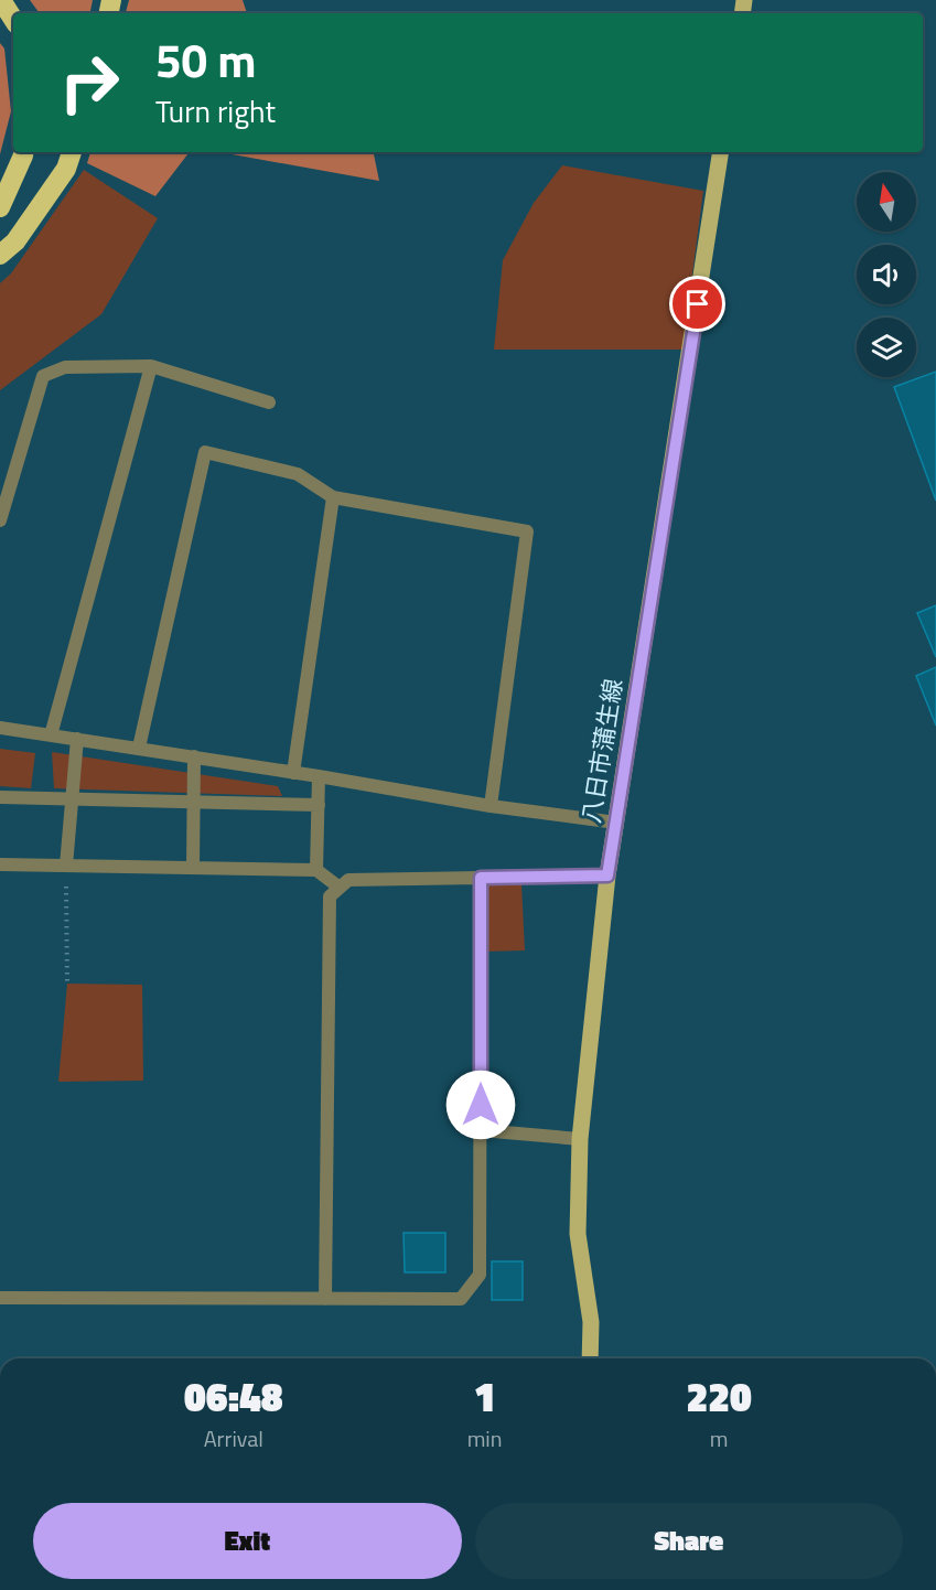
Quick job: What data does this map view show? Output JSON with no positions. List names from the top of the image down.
{
  "streets": {
    "main road": ["八日市蒲生線"]
  },
  "north": "top",
  "page": {
    "turn": ["50 m", "Turn right"],
    "eta": [
      "06:48",
      "Arrival",
      "1",
      "min",
      "220",
      "m"
    ],
    "buttons": ["Exit", "Share"]
  }
}
